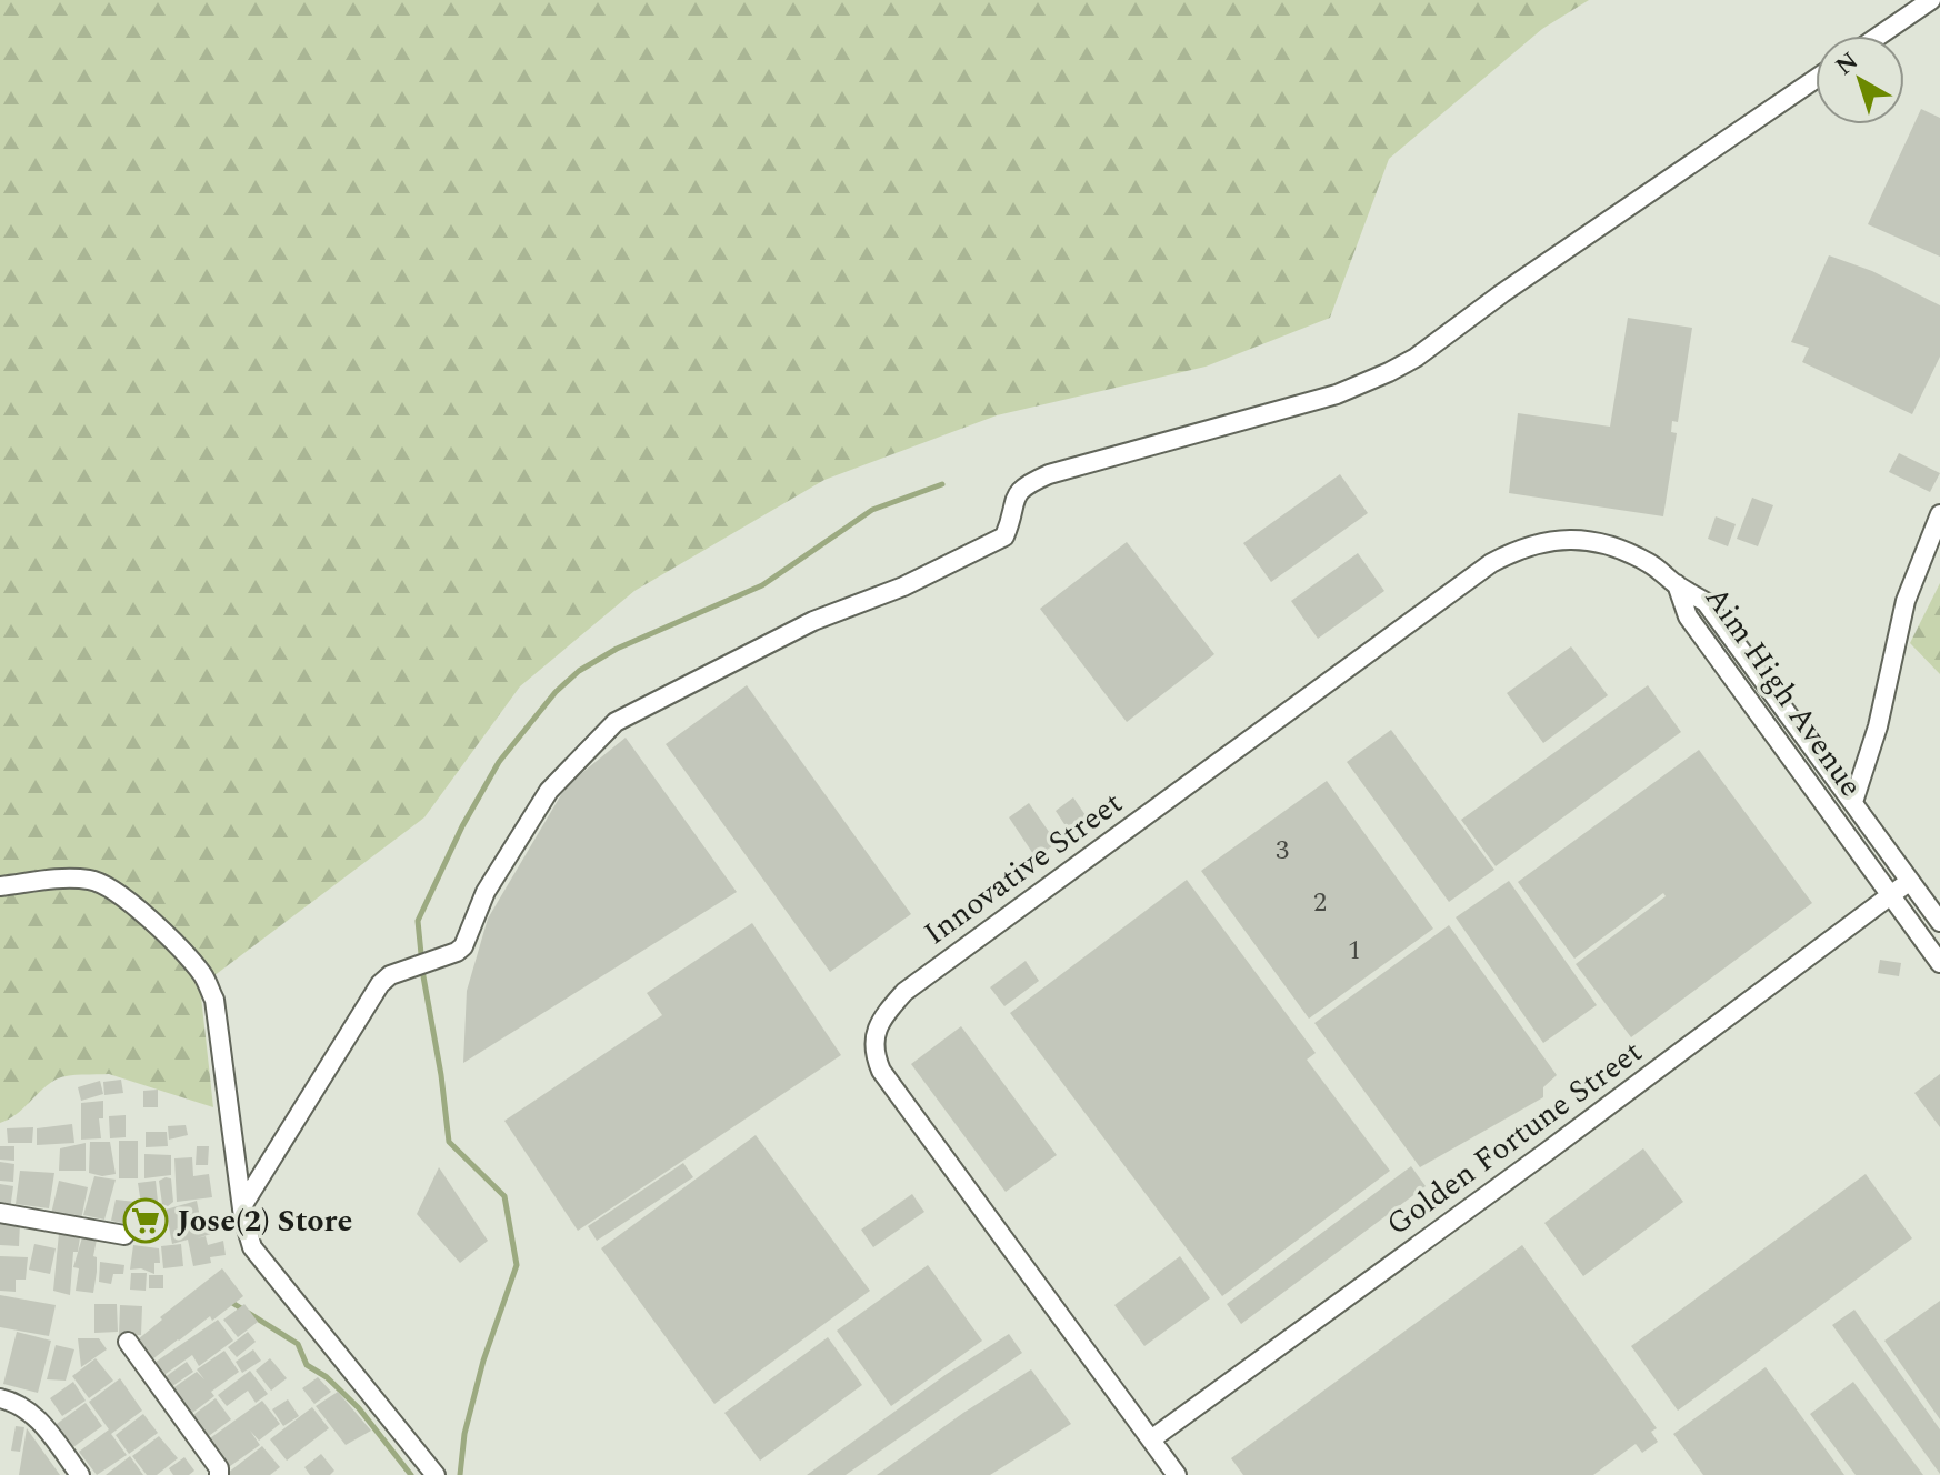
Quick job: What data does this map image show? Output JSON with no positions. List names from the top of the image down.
{
  "streets": {
    "street": ["Aim High Avenue", "Innovative Street", "Golden Fortune Street"]
  },
  "crossings": [
    ["Aim High Avenue", "Innovative Street"],
    ["Aim High Avenue", "Golden Fortune Street"],
    ["Innovative Street", "Golden Fortune Street"]
  ],
  "places": {
    "supermarket": ["Jose(2) Store"]
  },
  "house_numbers": ["3", "2", "1"],
  "north": "top left"
}
